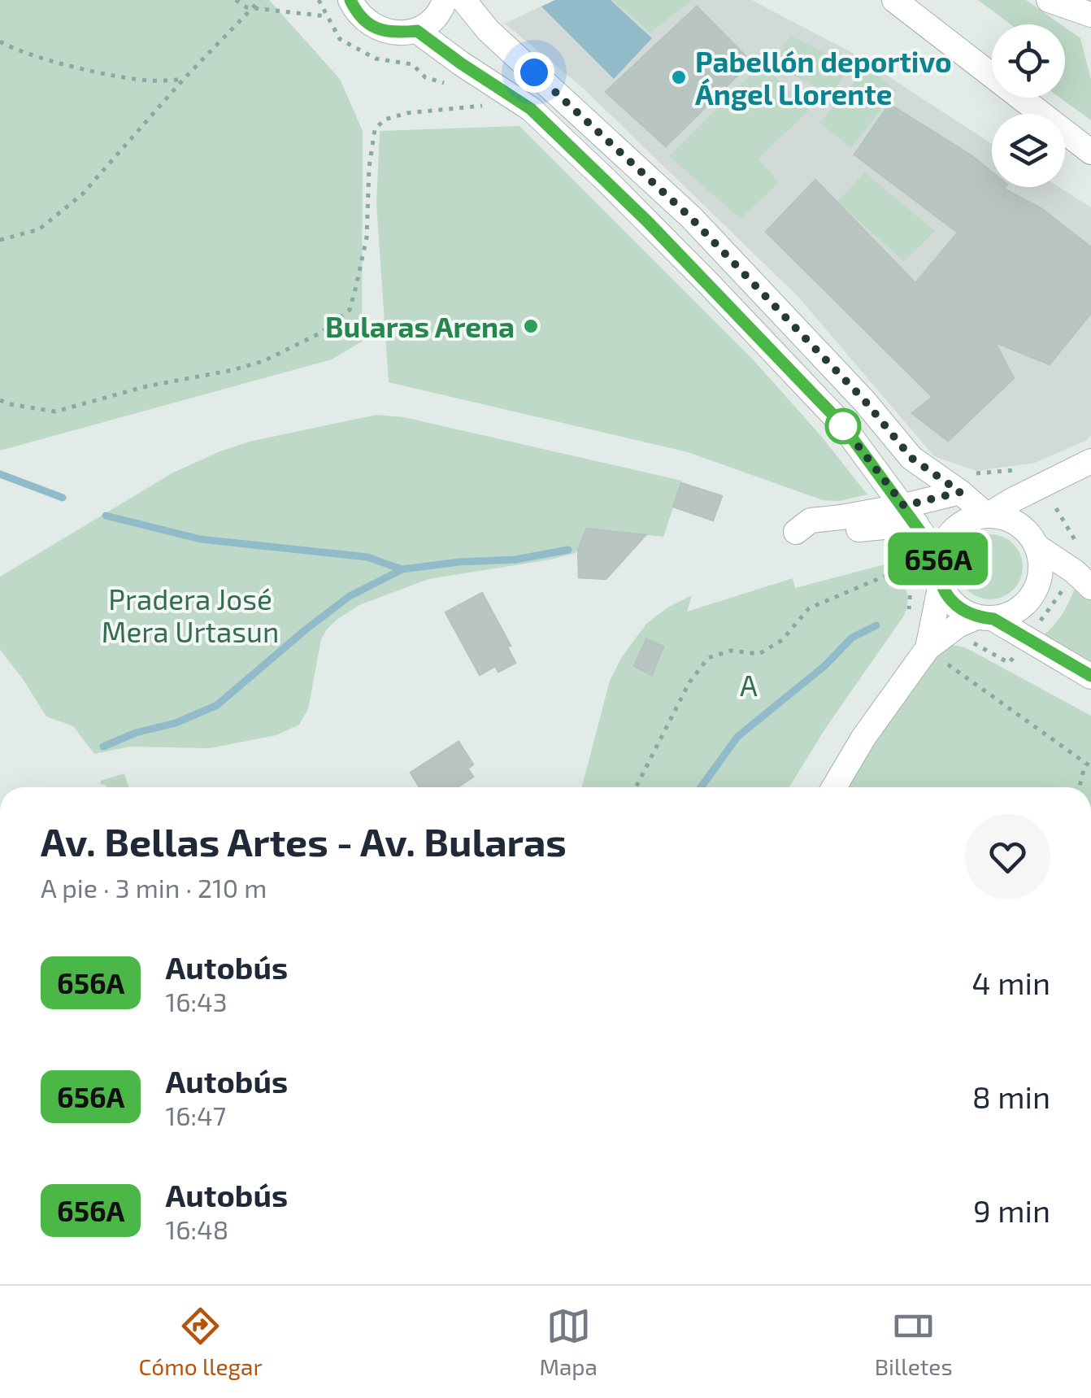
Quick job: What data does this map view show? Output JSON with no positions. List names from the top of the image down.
{
  "parks": ["Pradera José Mera Urtasun", "A"],
  "places": ["Pabellón deportivo Ángel Llorente", "Bularas Arena"],
  "lines": ["bus line 656A"],
  "page": {
    "on_map": "656A",
    "heading": ["Av. Bellas Artes - Av. Bularas", "A pie · 3 min · 210 m"],
    "list": [
      {
        "mark": "656A",
        "name": "Autobús",
        "note": "16:43",
        "value": "4 min"
      },
      {
        "mark": "656A",
        "name": "Autobús",
        "note": "16:47",
        "value": "8 min"
      },
      {
        "mark": "656A",
        "name": "Autobús",
        "note": "16:48",
        "value": "9 min"
      }
    ],
    "tabs": ["Cómo llegar", "Mapa", "Billetes"]
  }
}
